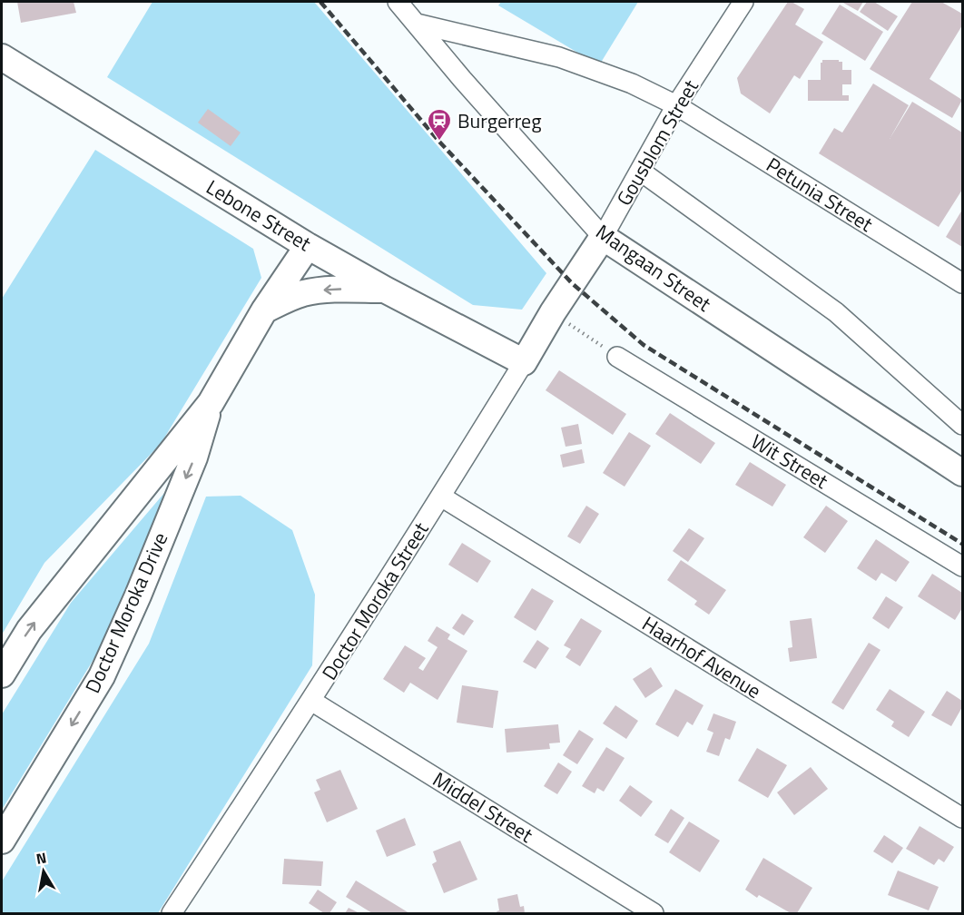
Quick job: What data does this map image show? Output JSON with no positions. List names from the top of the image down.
{
  "streets": {
    "street": [
      "Gousblom Street",
      "Petunia Street",
      "Lebone Street",
      "Mangaan Street",
      "Wit Street",
      "Doctor Moroka Street",
      "Doctor Moroka Drive",
      "Haarhof Avenue",
      "Middel Street"
    ]
  },
  "crossings": [
    ["Gousblom Street", "Petunia Street"],
    ["Gousblom Street", "Mangaan Street"],
    ["Gousblom Street", "Doctor Moroka Street"],
    ["Petunia Street", "Mangaan Street"],
    ["Lebone Street", "Doctor Moroka Street"],
    ["Lebone Street", "Doctor Moroka Drive"],
    ["Doctor Moroka Street", "Haarhof Avenue"],
    ["Doctor Moroka Street", "Middel Street"]
  ],
  "places": {
    "station": ["Burgerreg"]
  },
  "north": "top"
}
